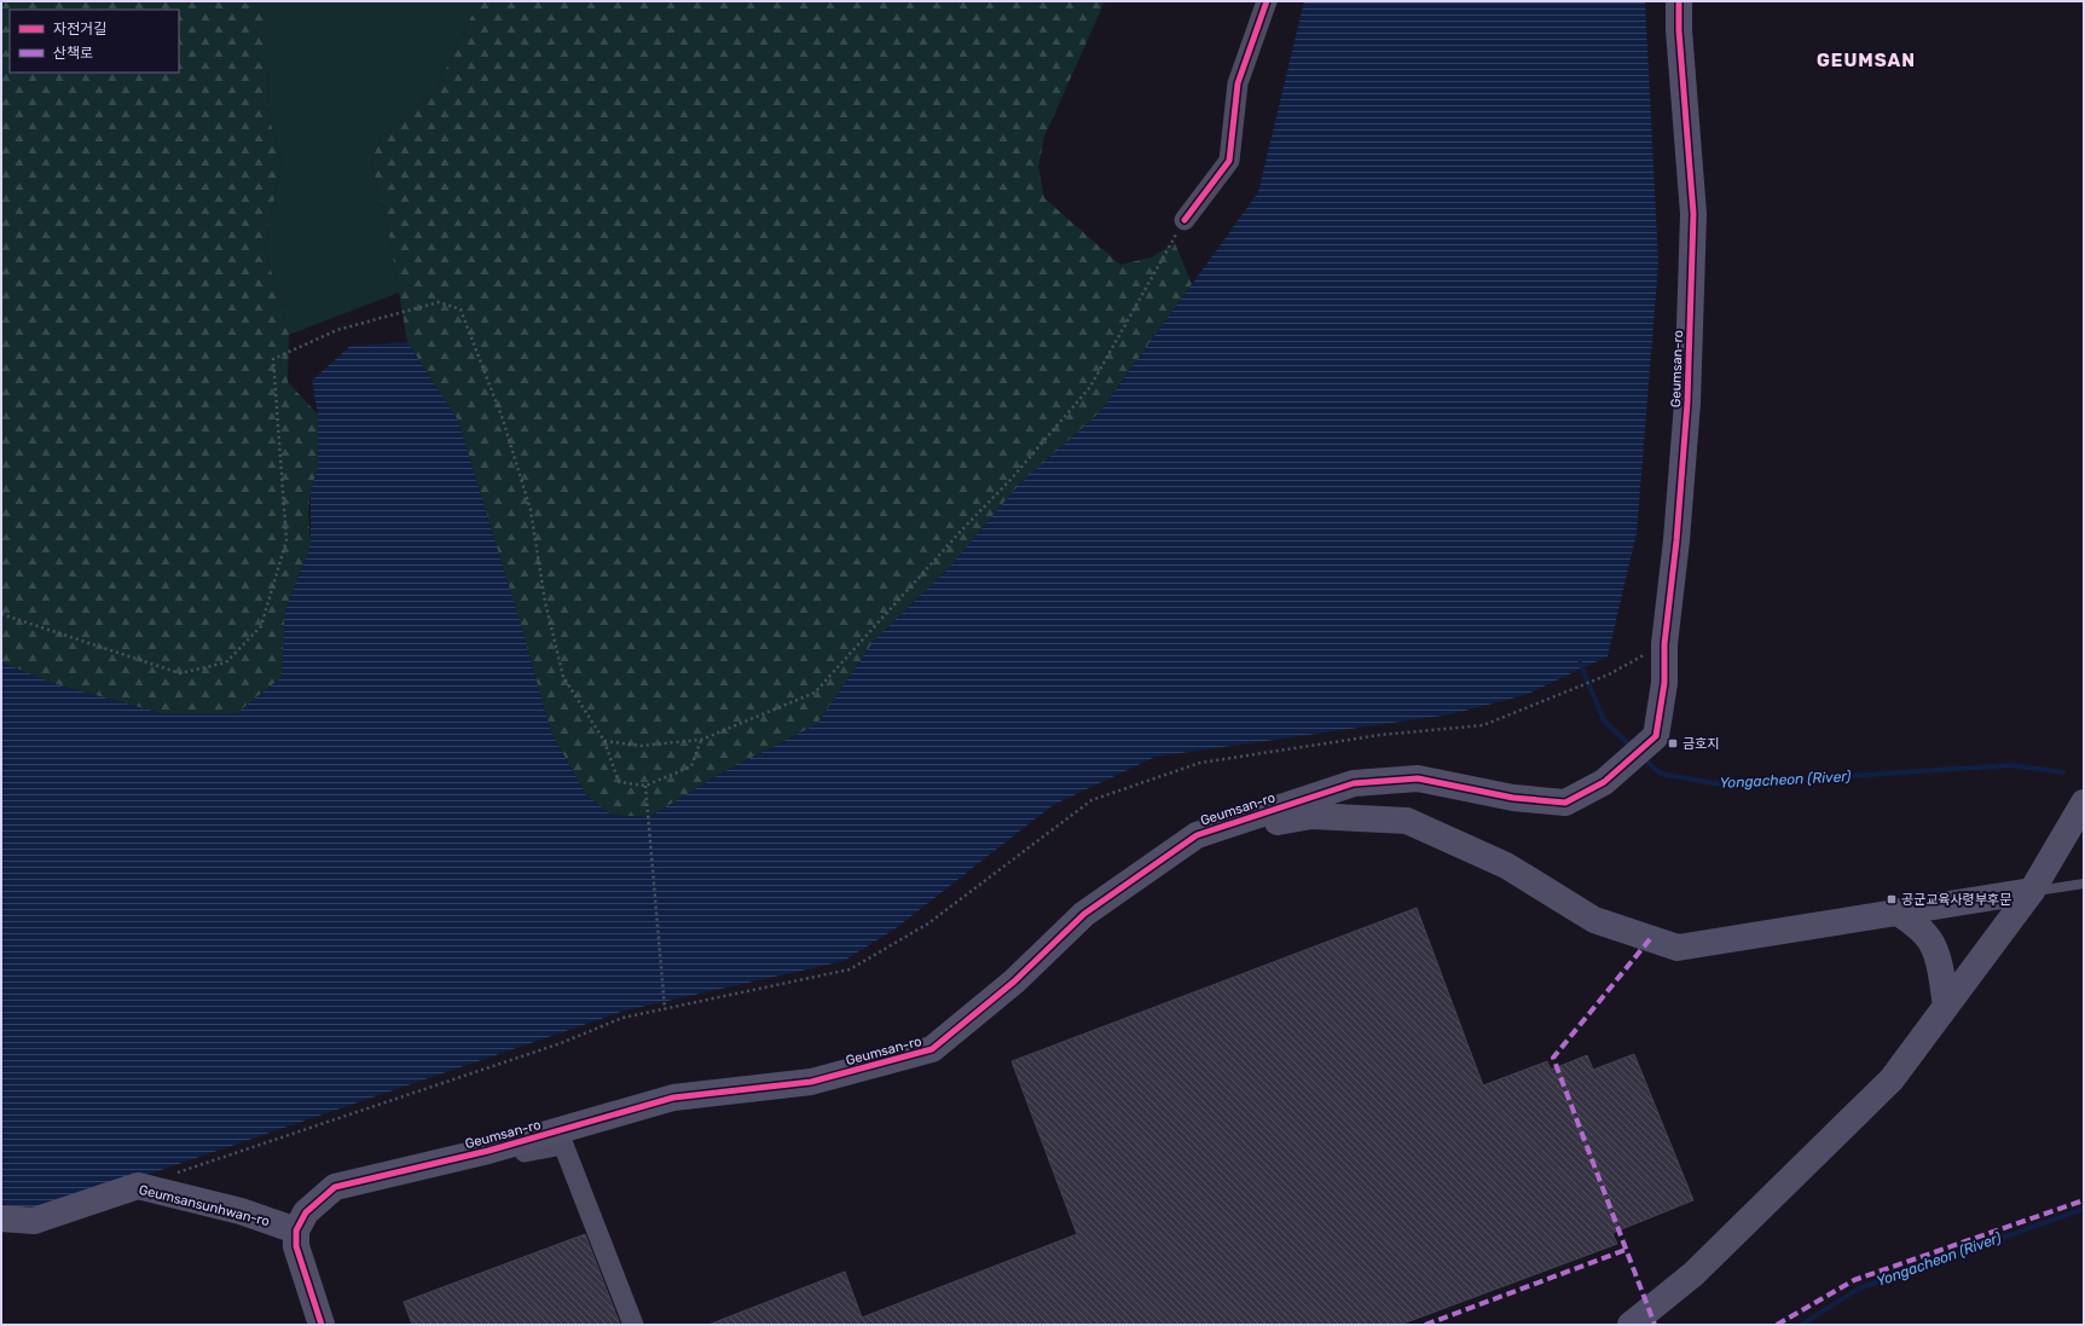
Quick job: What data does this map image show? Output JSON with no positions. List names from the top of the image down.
{
  "streets": {
    "street": ["Geumsan-ro", "Geumsansunhwan-ro"]
  },
  "crossings": [
    ["Geumsan-ro", "Geumsansunhwan-ro"]
  ],
  "districts": ["GEUMSAN"],
  "water": ["Yongacheon (River)"],
  "places": {
    "transit": ["금호지", "공군교육사령부후문"]
  },
  "legend": ["자전거길", "산책로"]
}
